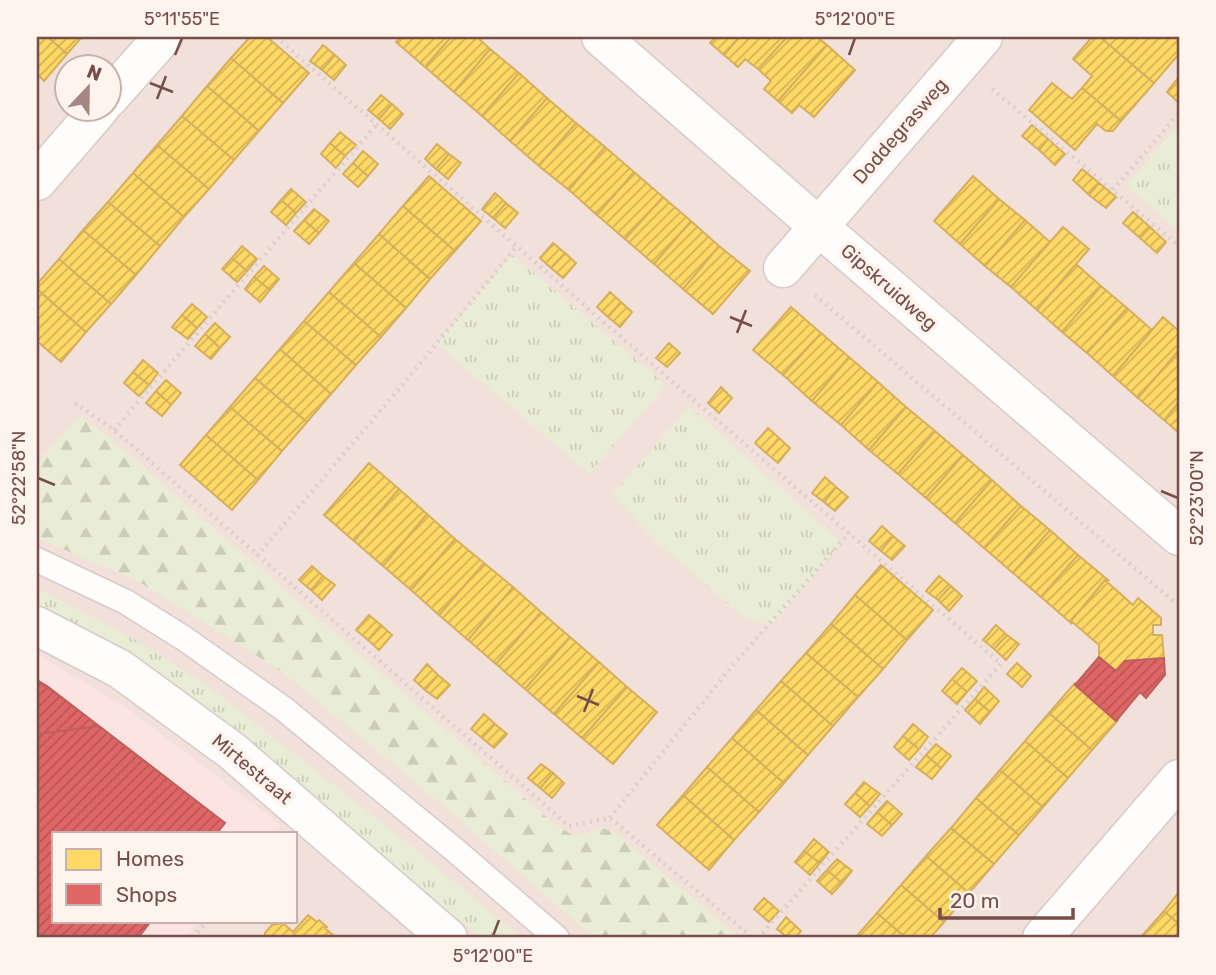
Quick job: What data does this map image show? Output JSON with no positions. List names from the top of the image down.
{
  "streets": {
    "street": ["Doddegrasweg", "Gipskruidweg", "Mirtestraat"]
  },
  "crossings": [
    ["Doddegrasweg", "Gipskruidweg"]
  ],
  "legend": ["Homes", "Shops"],
  "scale_bar": "20 m",
  "north": "top",
  "coordinates": [
    "5°11'55\"E",
    "5°12'00\"E",
    "52°22'58\"N",
    "52°23'00\"N"
  ]
}
